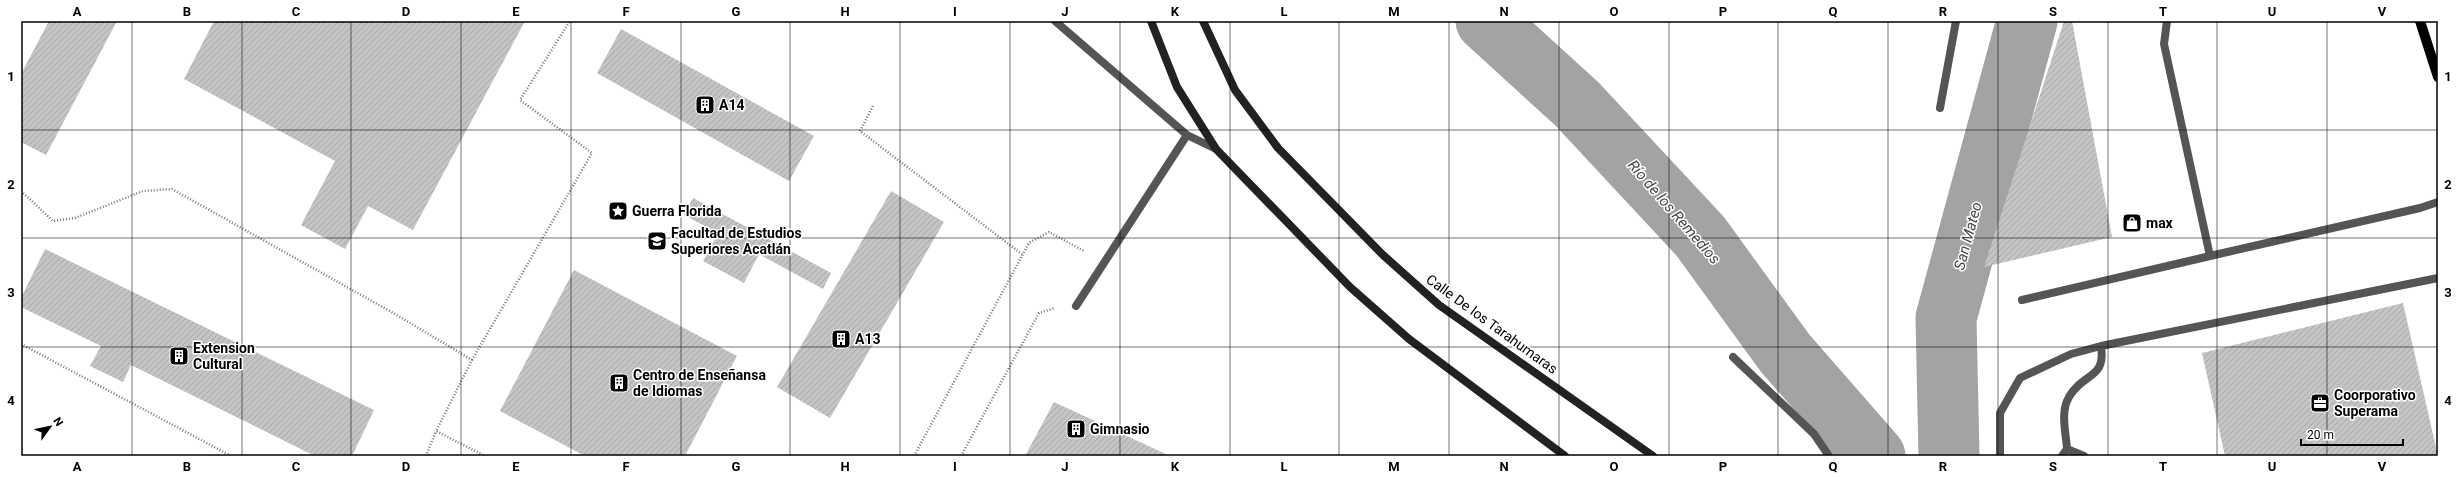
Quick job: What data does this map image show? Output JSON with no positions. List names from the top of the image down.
{
  "streets": {
    "main road": ["Calle De los Tarahumaras"]
  },
  "water": ["Río de los Remedios", "San Mateo"],
  "places": {
    "building": [
      "A14",
      "A13",
      "Extension Cultural",
      "Centro de Enseñansa de Idiomas",
      "Gimnasio"
    ],
    "place": ["Guerra Florida"],
    "shop": ["max"],
    "school or university": ["Facultad de Estudios Superiores Acatlán"],
    "office": ["Coorporativo Superama"]
  },
  "scale_bar": "20 m",
  "north": "top right",
  "grid": {
    "columns": [
      "A",
      "B",
      "C",
      "D",
      "E",
      "F",
      "G",
      "H",
      "I",
      "J",
      "K",
      "L",
      "M",
      "N",
      "O",
      "P",
      "Q",
      "R",
      "S",
      "T",
      "U",
      "V"
    ],
    "rows": [
      "1",
      "2",
      "3",
      "4"
    ]
  }
}
